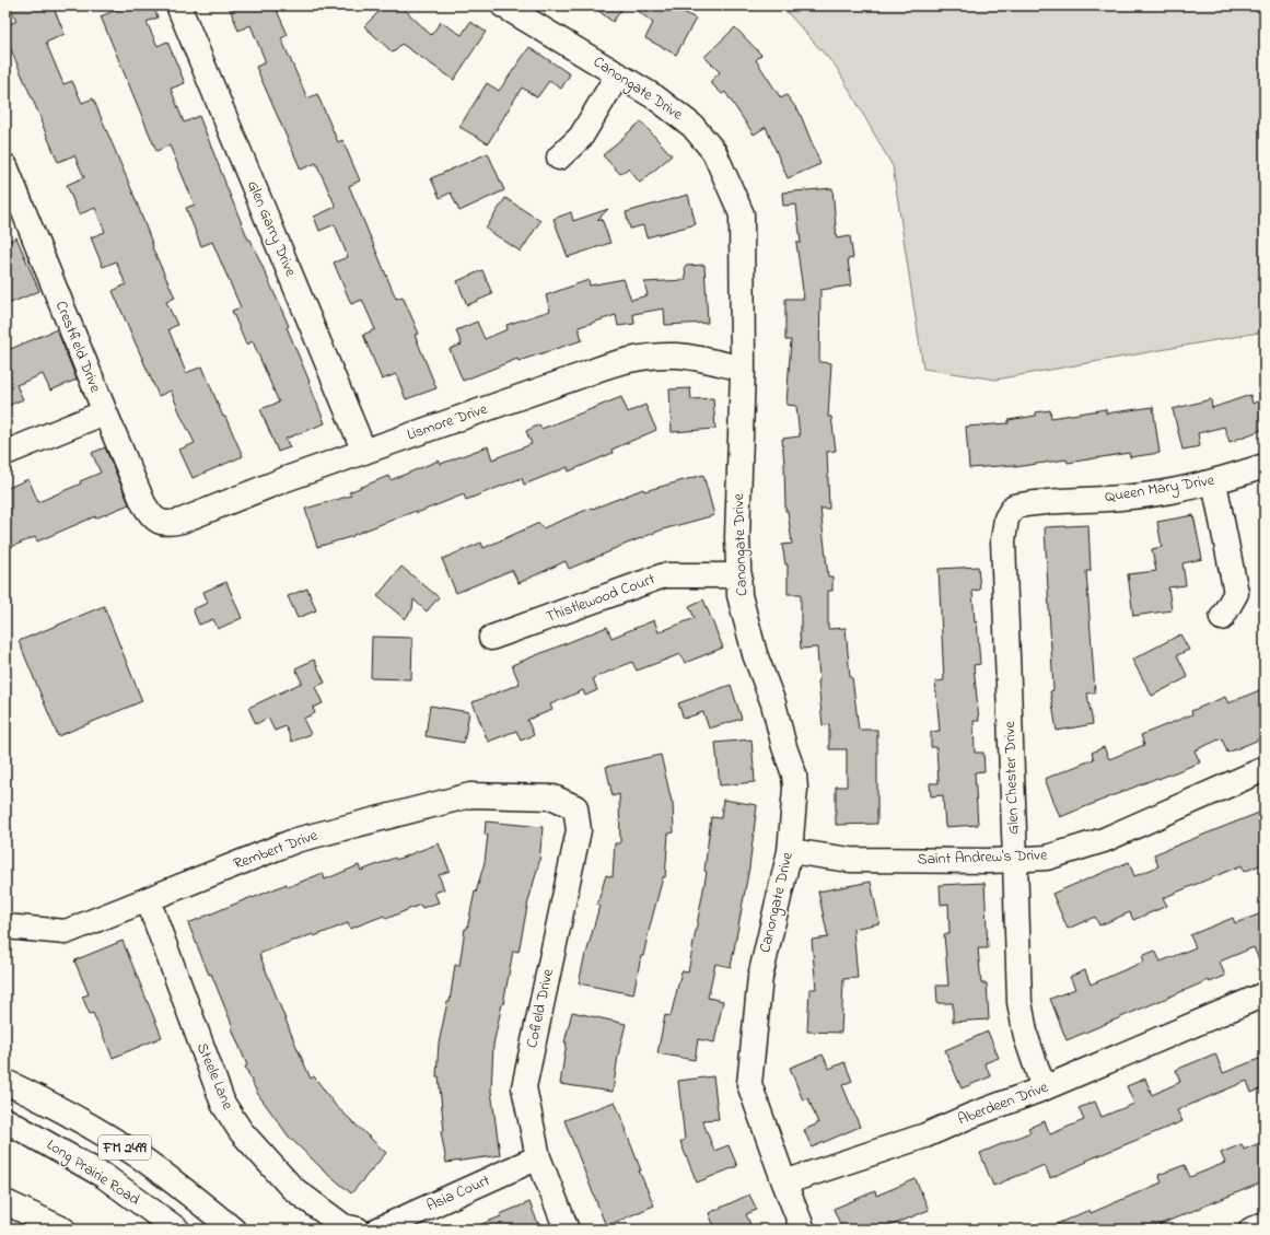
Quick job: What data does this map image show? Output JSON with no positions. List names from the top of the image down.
{
  "streets": {
    "street": [
      "Canongate Drive",
      "Glen Garry Drive",
      "Crestfield Drive",
      "Lismore Drive",
      "Queen Mary Drive",
      "Thistlewood Court",
      "Glen Chester Drive",
      "Rembert Drive",
      "Saint Andrew's Drive",
      "Cofield Drive",
      "Steele Lane",
      "Aberdeen Drive",
      "FM 2499",
      "Long Prairie Road",
      "Asia Court"
    ]
  },
  "crossings": [
    ["Canongate Drive", "Lismore Drive"],
    ["Canongate Drive", "Thistlewood Court"],
    ["Canongate Drive", "Saint Andrew's Drive"],
    ["Canongate Drive", "Aberdeen Drive"],
    ["Glen Garry Drive", "Lismore Drive"],
    ["Crestfield Drive", "Lismore Drive"],
    ["Queen Mary Drive", "Glen Chester Drive"],
    ["Glen Chester Drive", "Saint Andrew's Drive"],
    ["Glen Chester Drive", "Aberdeen Drive"],
    ["Rembert Drive", "Cofield Drive"],
    ["Rembert Drive", "Steele Lane"],
    ["Cofield Drive", "Asia Court"]
  ]
}
